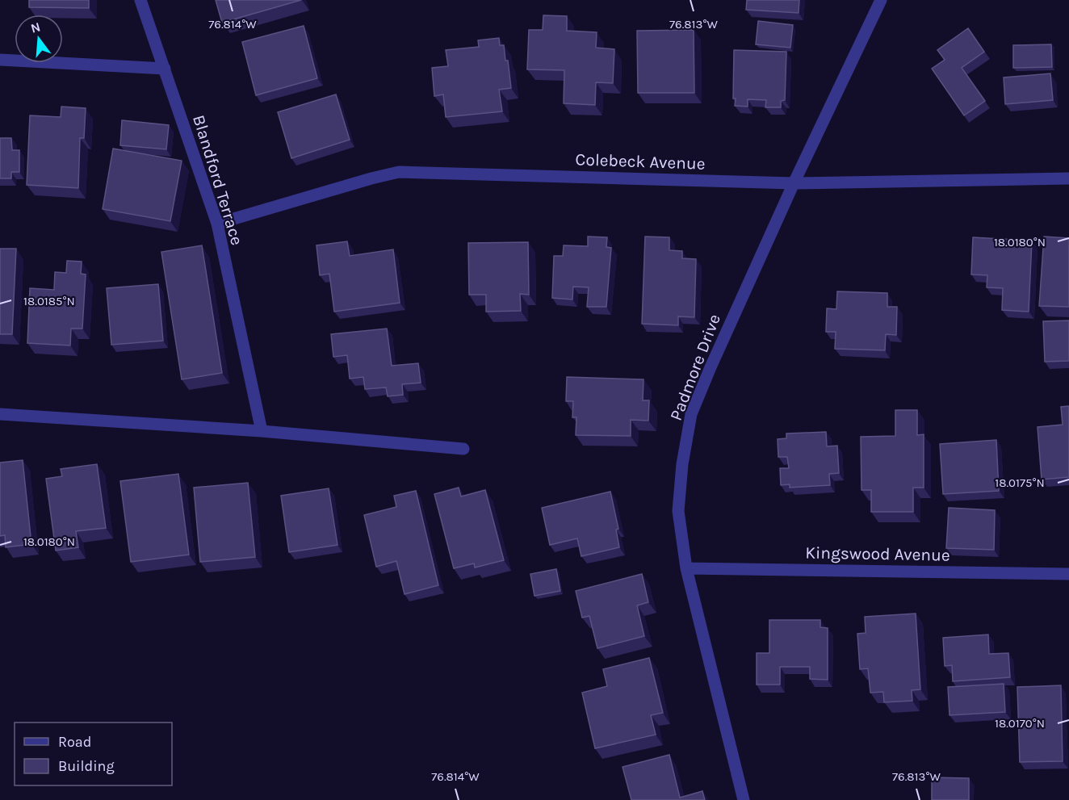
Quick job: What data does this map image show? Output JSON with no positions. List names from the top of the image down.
{
  "streets": {
    "street": [
      "Colebeck Avenue",
      "Blandford Terrace",
      "Padmore Drive",
      "Kingswood Avenue"
    ]
  },
  "crossings": [
    ["Colebeck Avenue", "Blandford Terrace"],
    ["Colebeck Avenue", "Padmore Drive"],
    ["Padmore Drive", "Kingswood Avenue"]
  ],
  "legend": ["Road", "Building"],
  "north": "top",
  "coordinates": [
    "76.814°W",
    "76.813°W",
    "18.0180°N",
    "18.0185°N",
    "18.0175°N",
    "18.0170°N"
  ]
}
